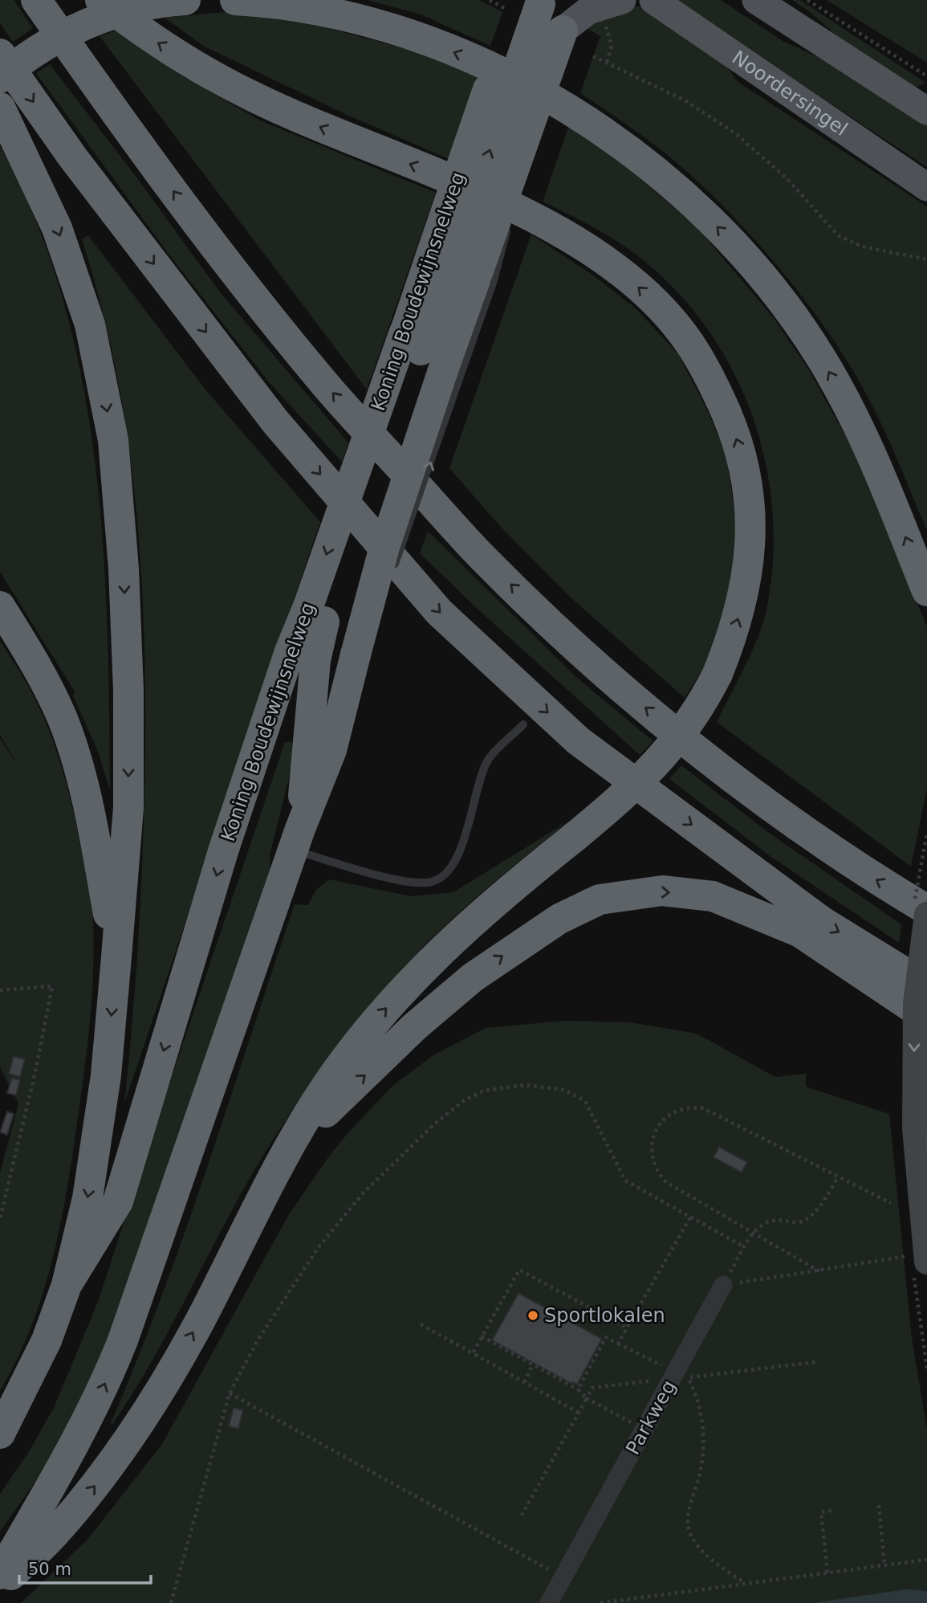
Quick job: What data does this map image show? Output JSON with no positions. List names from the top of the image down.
{
  "streets": {
    "highway": ["Koning Boudewijnsnelweg"],
    "main road": ["Noordersingel"],
    "street": ["Parkweg"]
  },
  "places": ["Sportlokalen"],
  "scale_bar": "50 m"
}
